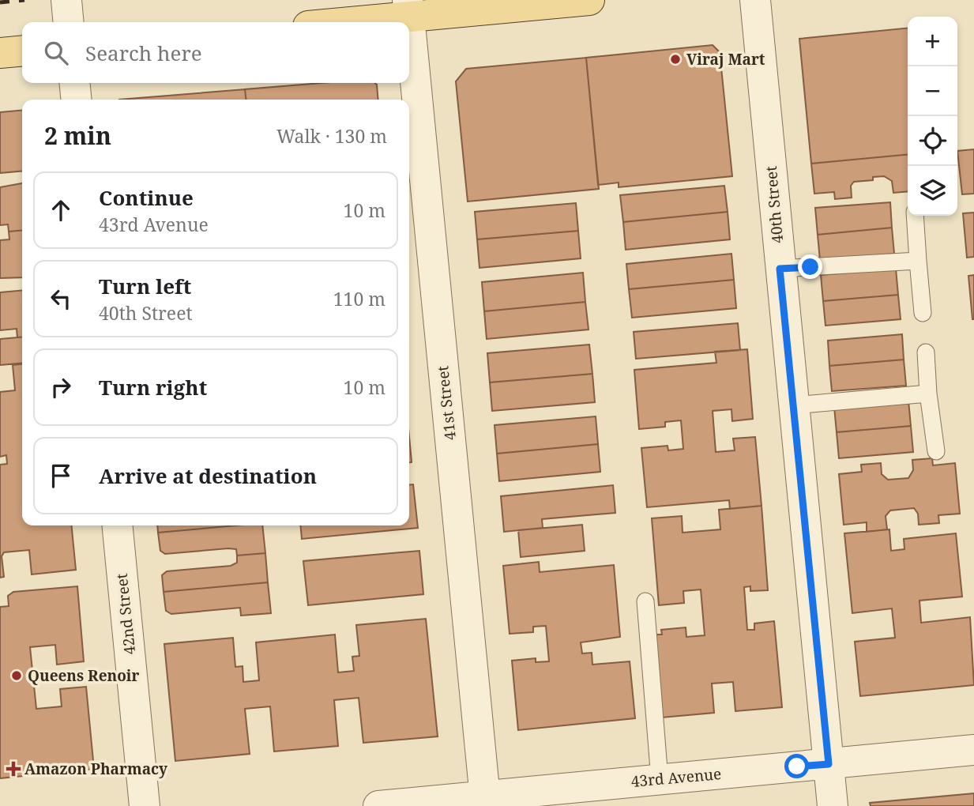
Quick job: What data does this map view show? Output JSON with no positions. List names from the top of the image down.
{
  "streets": {
    "street": [
      "40th Street",
      "41st Street",
      "42nd Street",
      "43rd Avenue"
    ]
  },
  "crossings": [
    ["40th Street", "43rd Avenue"],
    ["41st Street", "43rd Avenue"]
  ],
  "places": {
    "other": ["Viraj Mart", "Queens Renoir"],
    "health": ["Amazon Pharmacy"]
  },
  "page": {
    "map_buttons": ["+", "−"],
    "search": "Search here",
    "heading": ["2 min", "Walk · 130 m"],
    "list": [
      ["Continue", "43rd Avenue", "10 m"],
      ["Turn left", "40th Street", "110 m"],
      ["Turn right", "10 m"],
      "Arrive at destination"
    ]
  }
}
